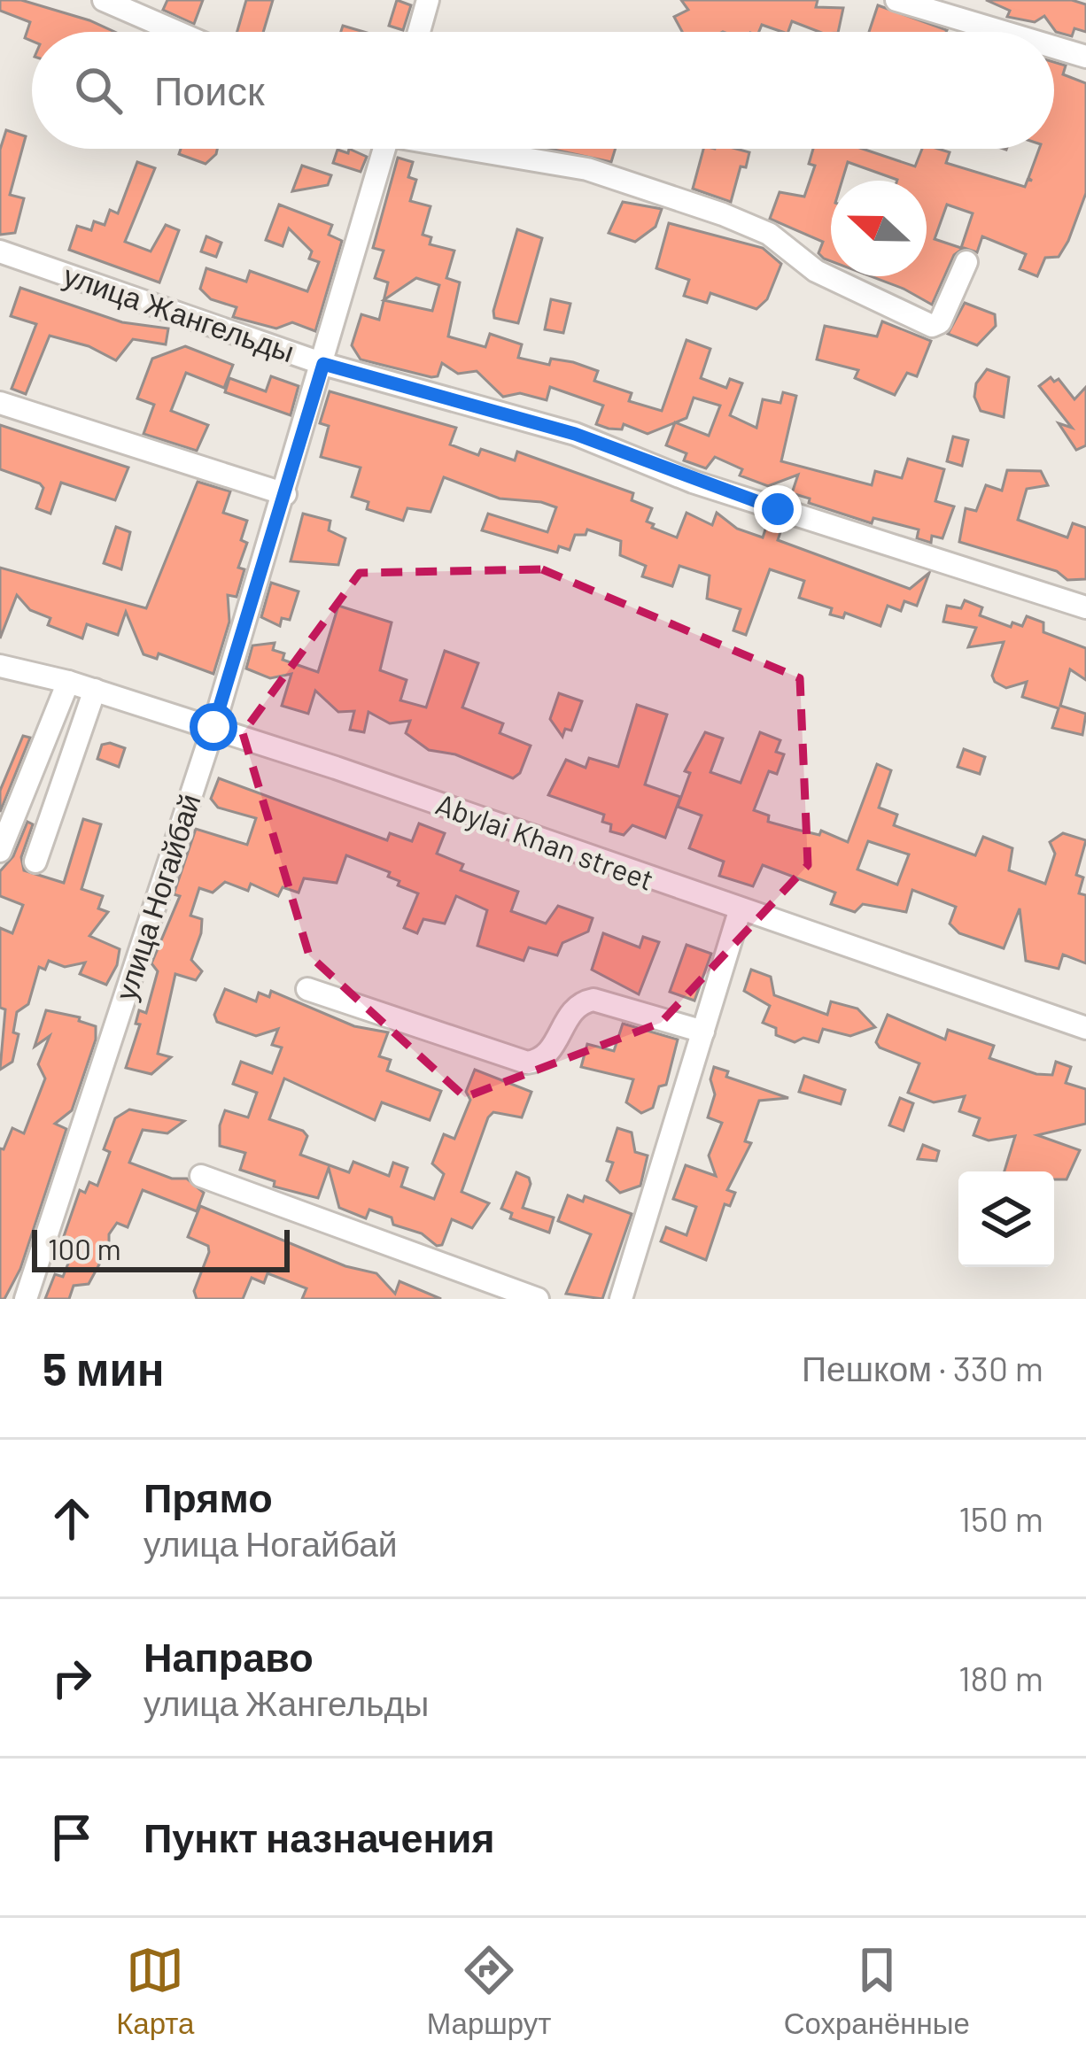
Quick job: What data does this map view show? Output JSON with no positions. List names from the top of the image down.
{
  "streets": {
    "street": ["улица Жангельды", "Abylai Khan street", "улица Ногайбай"]
  },
  "crossings": [
    ["улица Жангельды", "улица Ногайбай"],
    ["Abylai Khan street", "улица Ногайбай"]
  ],
  "scale_bar": "100 m",
  "north": "left",
  "page": {
    "search": "Поиск",
    "scale": "100 m",
    "heading": ["5 мин", "Пешком · 330 m"],
    "list": [
      ["Прямо", "улица Ногайбай", "150 m"],
      ["Направо", "улица Жангельды", "180 m"],
      "Пункт назначения"
    ],
    "nav": ["Карта", "Маршрут", "Сохранённые"]
  }
}
